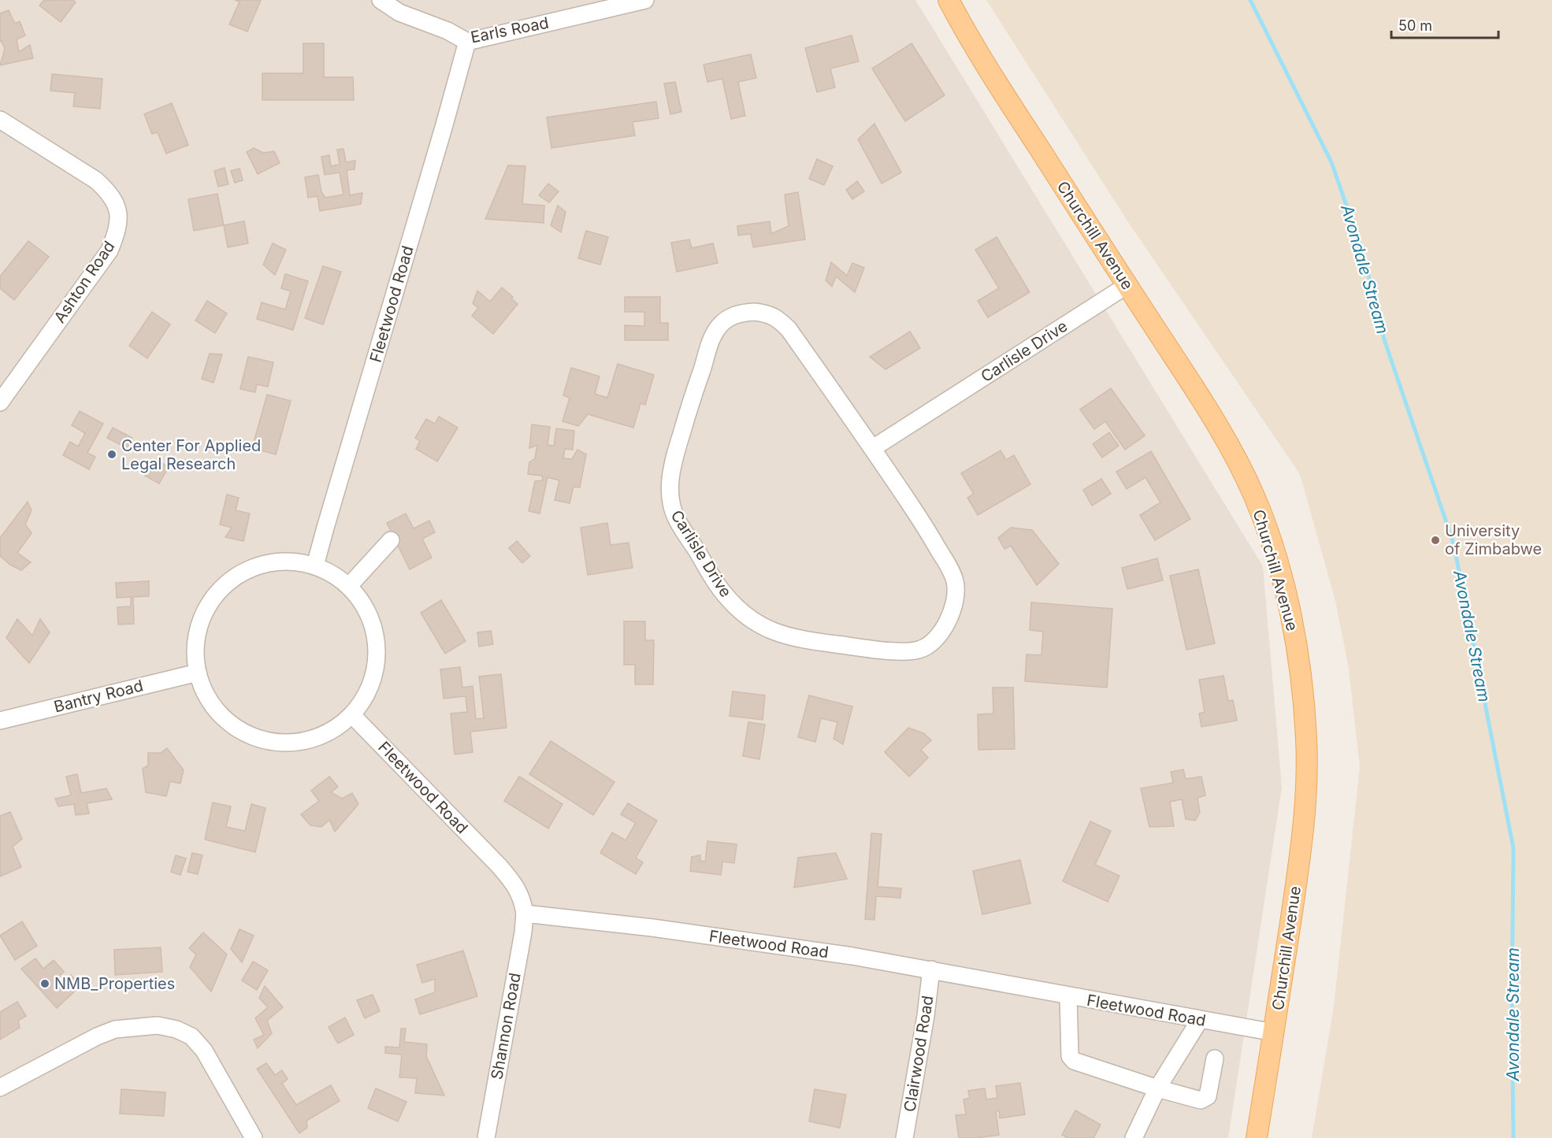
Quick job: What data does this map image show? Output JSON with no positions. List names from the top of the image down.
{
  "streets": {
    "main road": ["Churchill Avenue"],
    "street": [
      "Earls Road",
      "Ashton Road",
      "Fleetwood Road",
      "Carlisle Drive",
      "Bantry Road",
      "Shannon Road",
      "Clairwood Road"
    ]
  },
  "crossings": [
    ["Earls Road", "Fleetwood Road"],
    ["Churchill Avenue", "Fleetwood Road"],
    ["Churchill Avenue", "Carlisle Drive"],
    ["Fleetwood Road", "Shannon Road"],
    ["Fleetwood Road", "Clairwood Road"]
  ],
  "water": ["Avondale Stream"],
  "places": ["Center For Applied Legal Research", "University of Zimbabwe", "NMB_Properties"],
  "scale_bar": "50 m"
}
